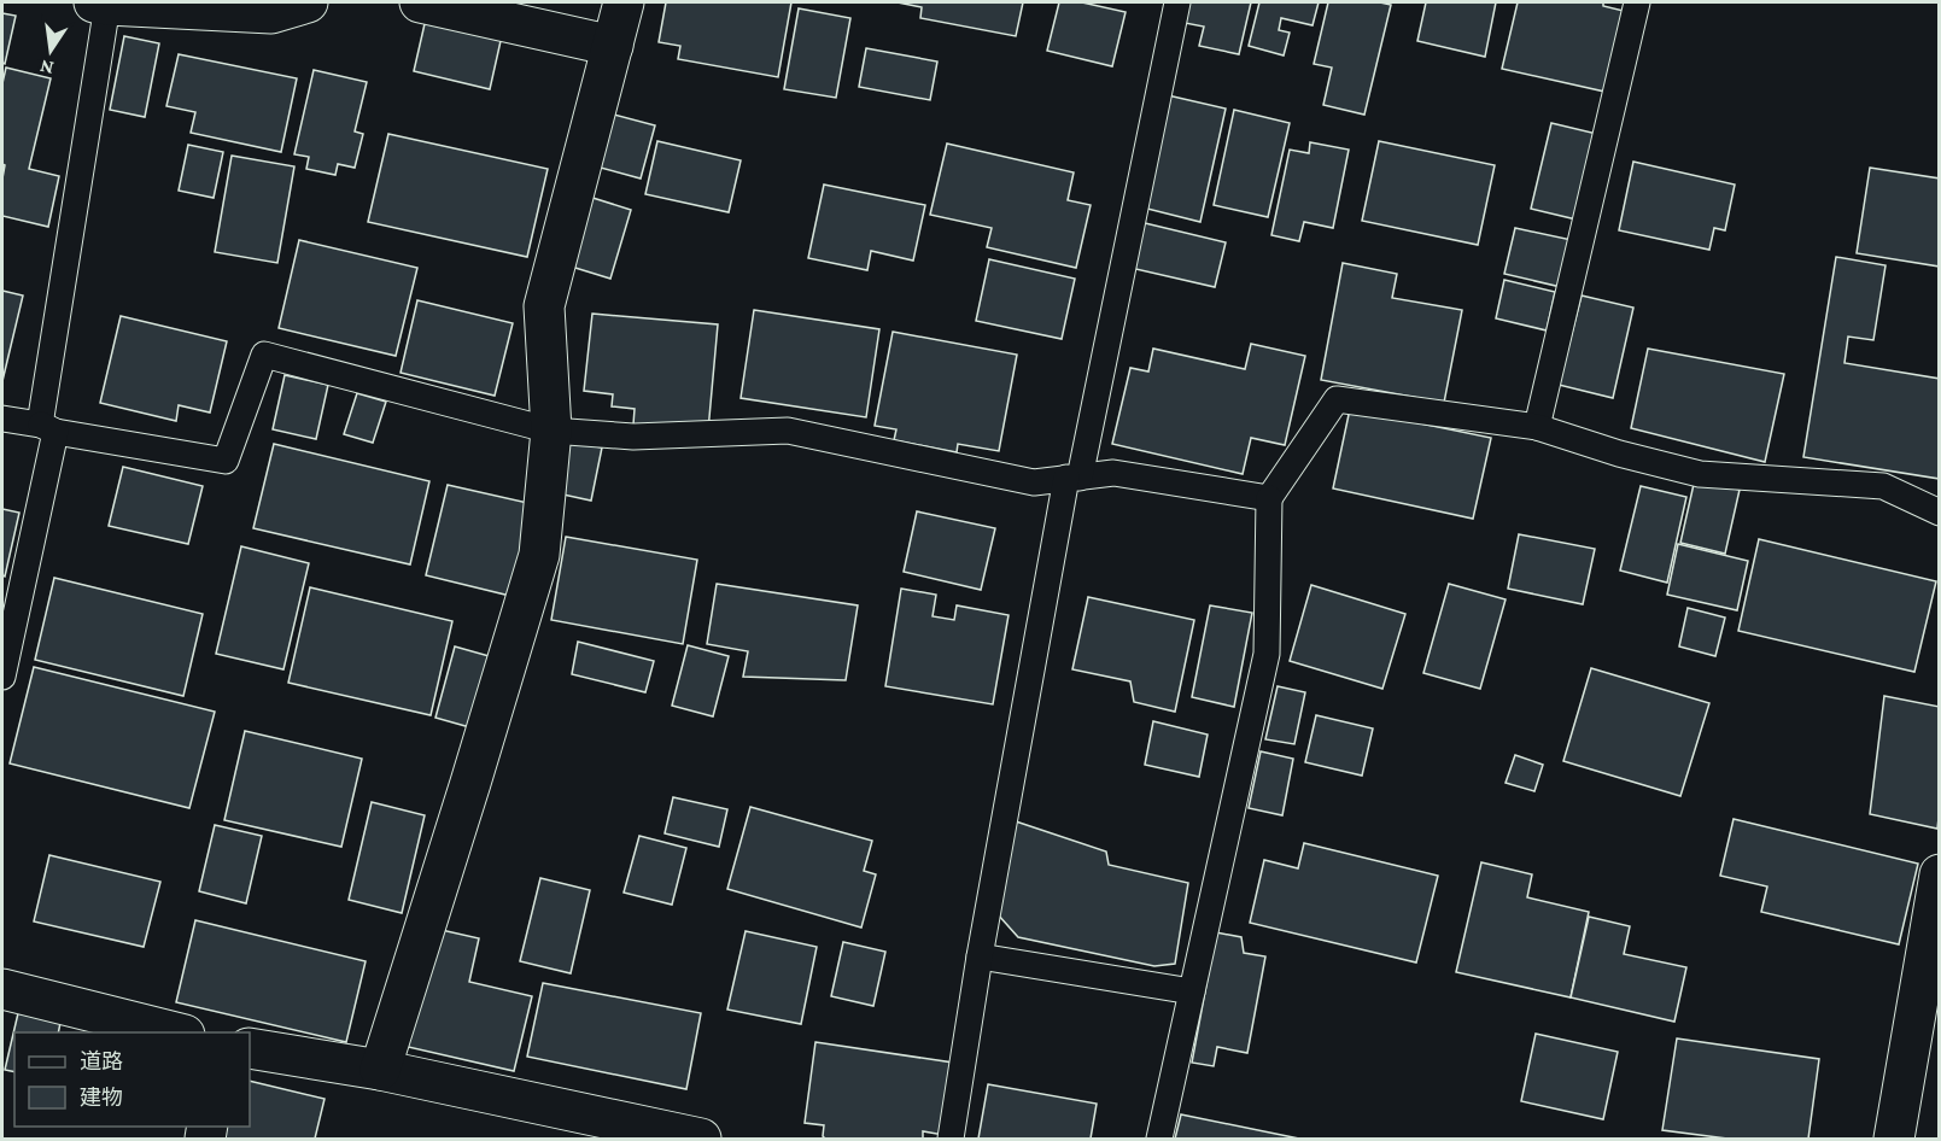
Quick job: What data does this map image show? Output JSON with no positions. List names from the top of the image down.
{
  "legend": ["道路", "建物"],
  "north": "bottom"
}
